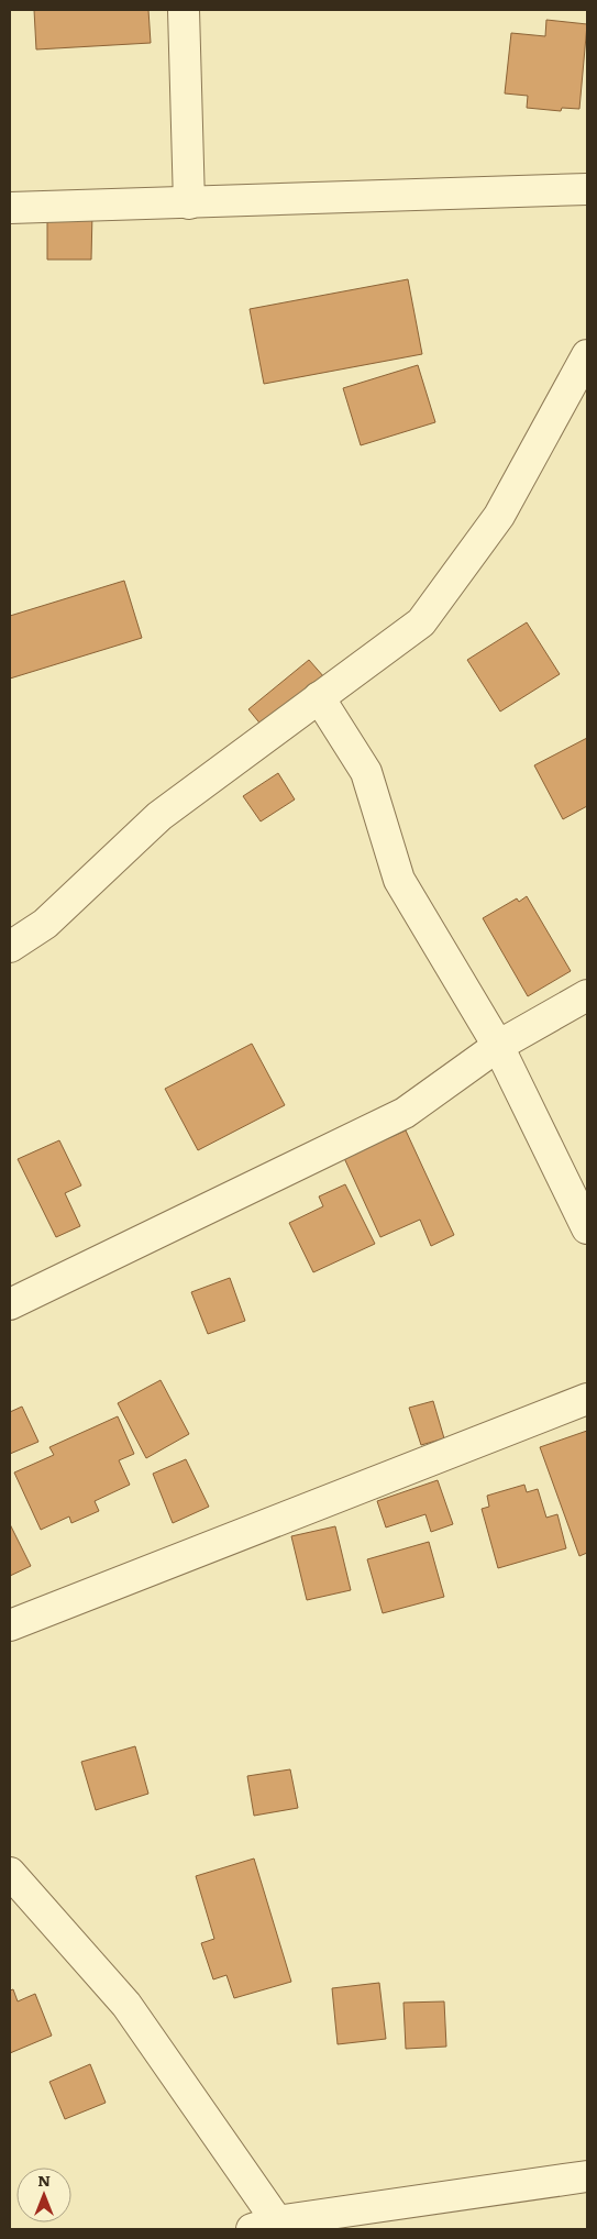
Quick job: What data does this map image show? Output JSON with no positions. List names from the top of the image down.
{
  "north": "top"
}
